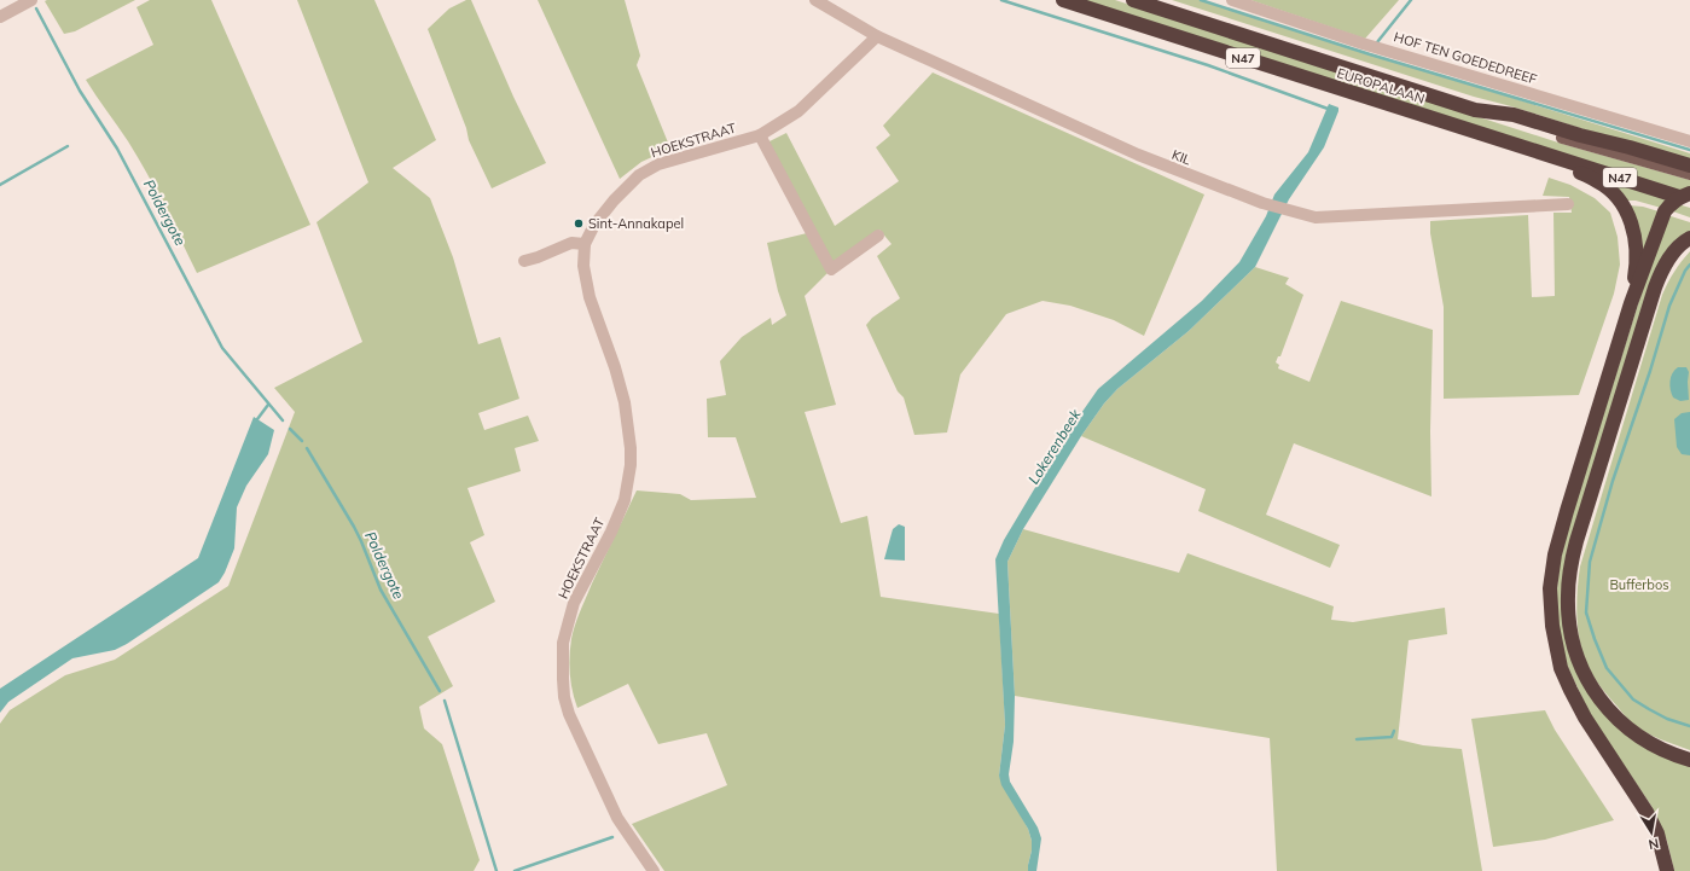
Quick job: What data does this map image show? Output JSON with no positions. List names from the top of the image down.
{
  "streets": {
    "highway": ["N47", "EUROPALAAN"],
    "street": ["HOF TEN GOEDEDREEF", "HOEKSTRAAT", "KIL"]
  },
  "crossings": [
    ["HOEKSTRAAT", "KIL"]
  ],
  "water": ["Poldergote", "Lokerenbeek"],
  "parks": ["Bufferbos"],
  "places": ["Sint-Annakapel"],
  "north": "bottom"
}
